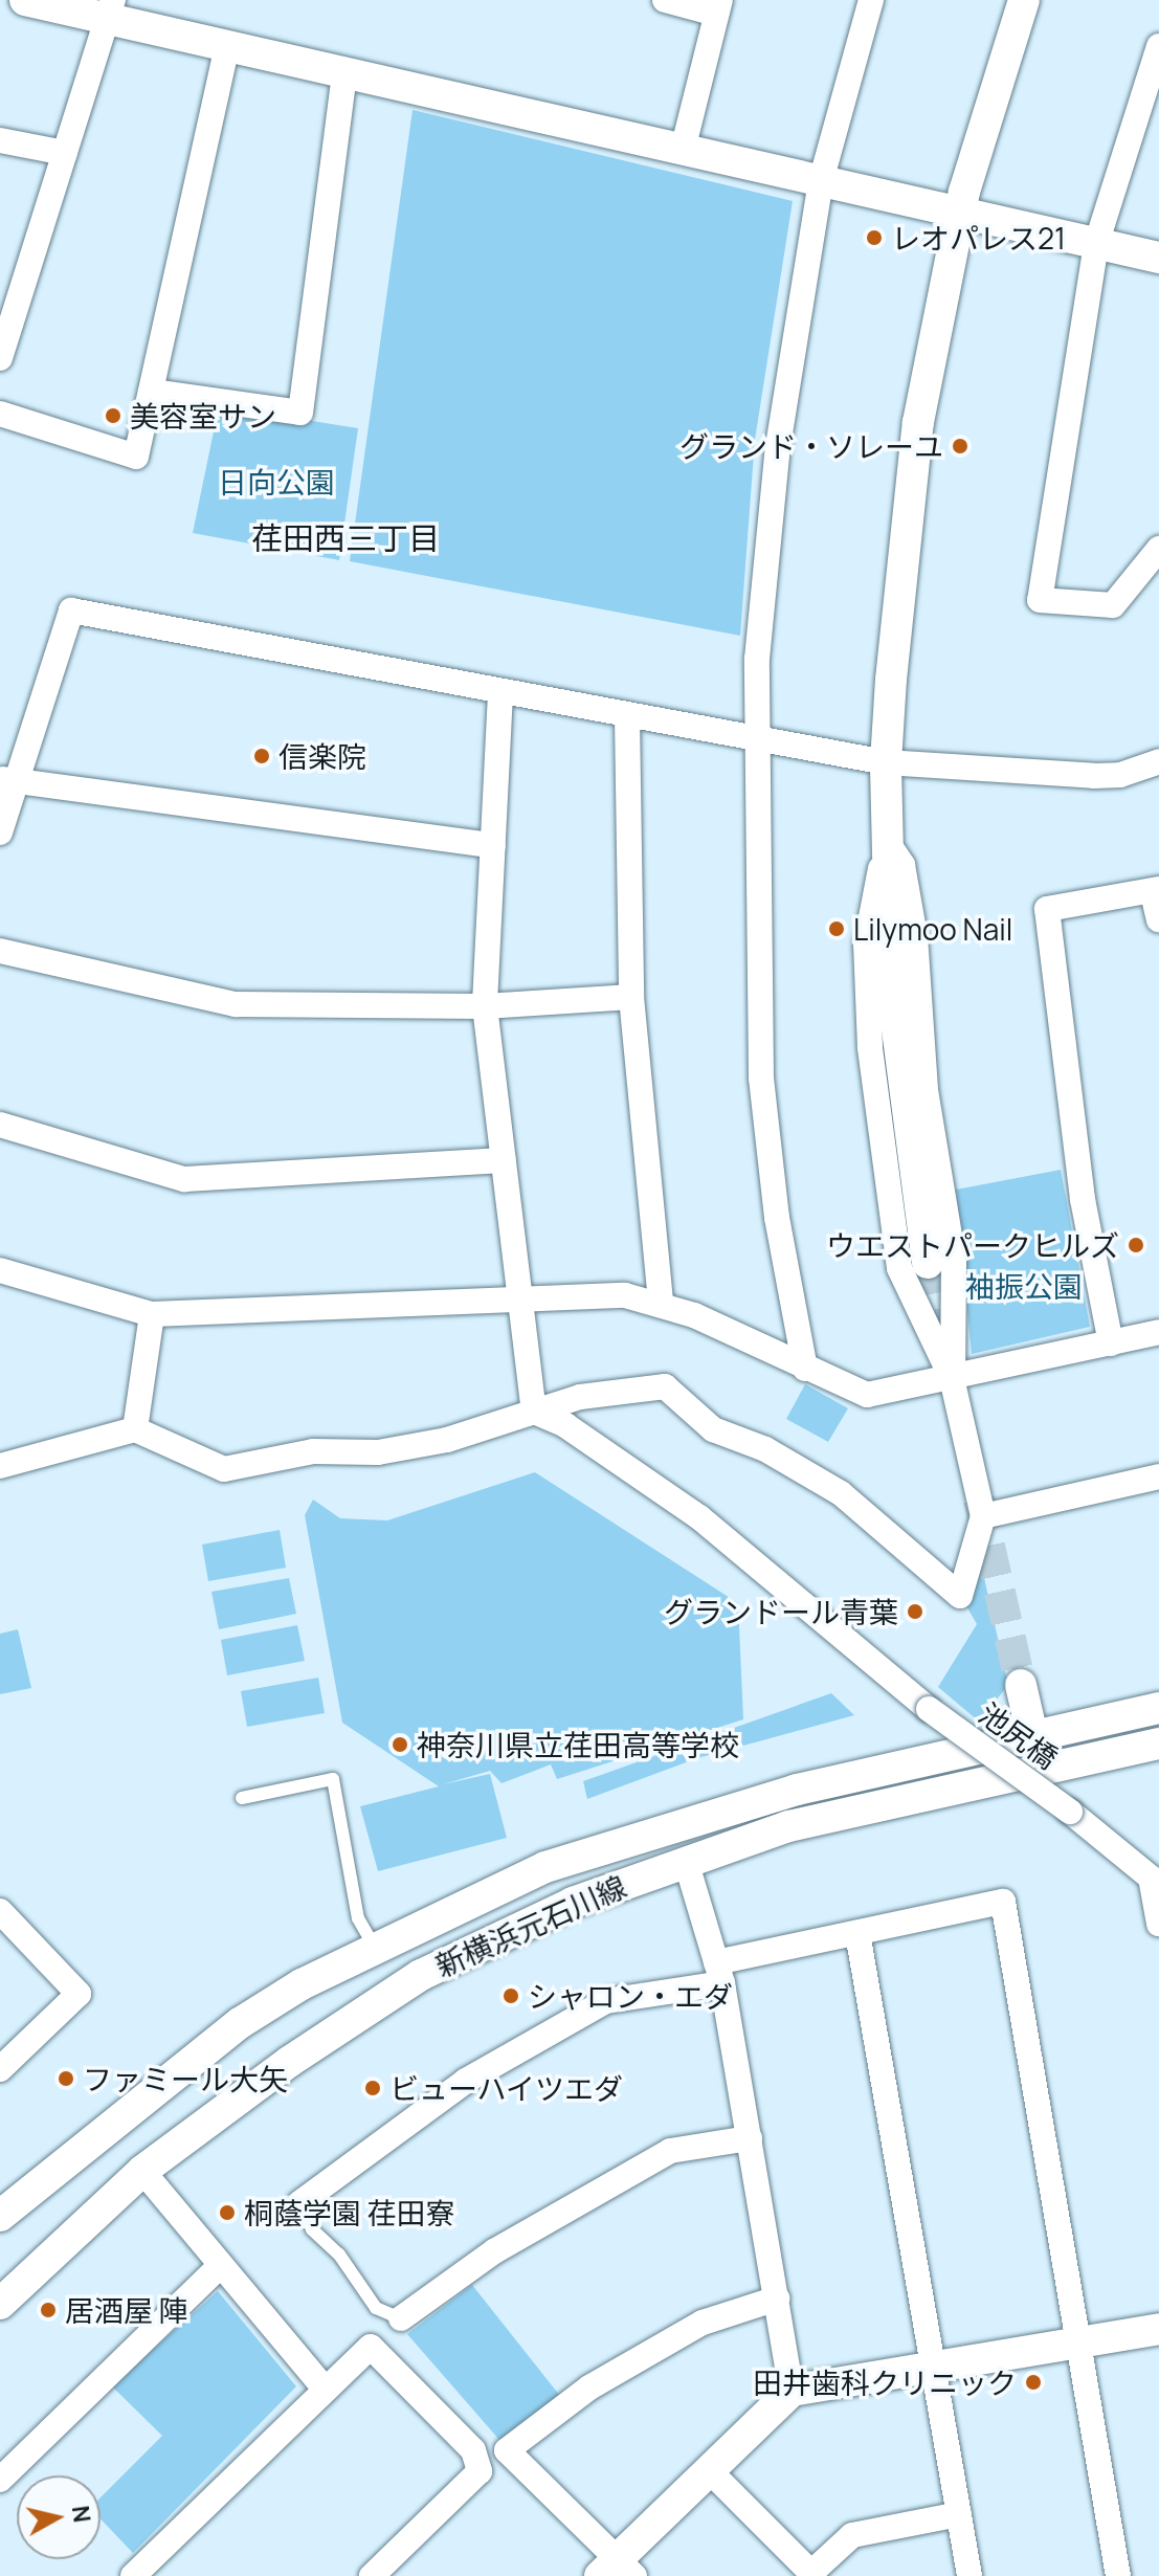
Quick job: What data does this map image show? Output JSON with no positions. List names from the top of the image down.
{
  "streets": {
    "street": ["池尻橋", "新横浜元石川線"]
  },
  "districts": ["荏田西三丁目"],
  "parks": ["日向公園", "袖振公園"],
  "places": [
    "レオパレス21",
    "美容室サン",
    "グランド・ソレーユ",
    "信楽院",
    "Lilymoo Nail",
    "ウエストパークヒルズ",
    "グランドール青葉",
    "神奈川県立荏田高等学校",
    "シャロン・エダ",
    "ファミール大矢",
    "ビューハイツエダ",
    "桐蔭学園 荏田寮",
    "居酒屋 陣",
    "田井歯科クリニック"
  ],
  "north": "right"
}
